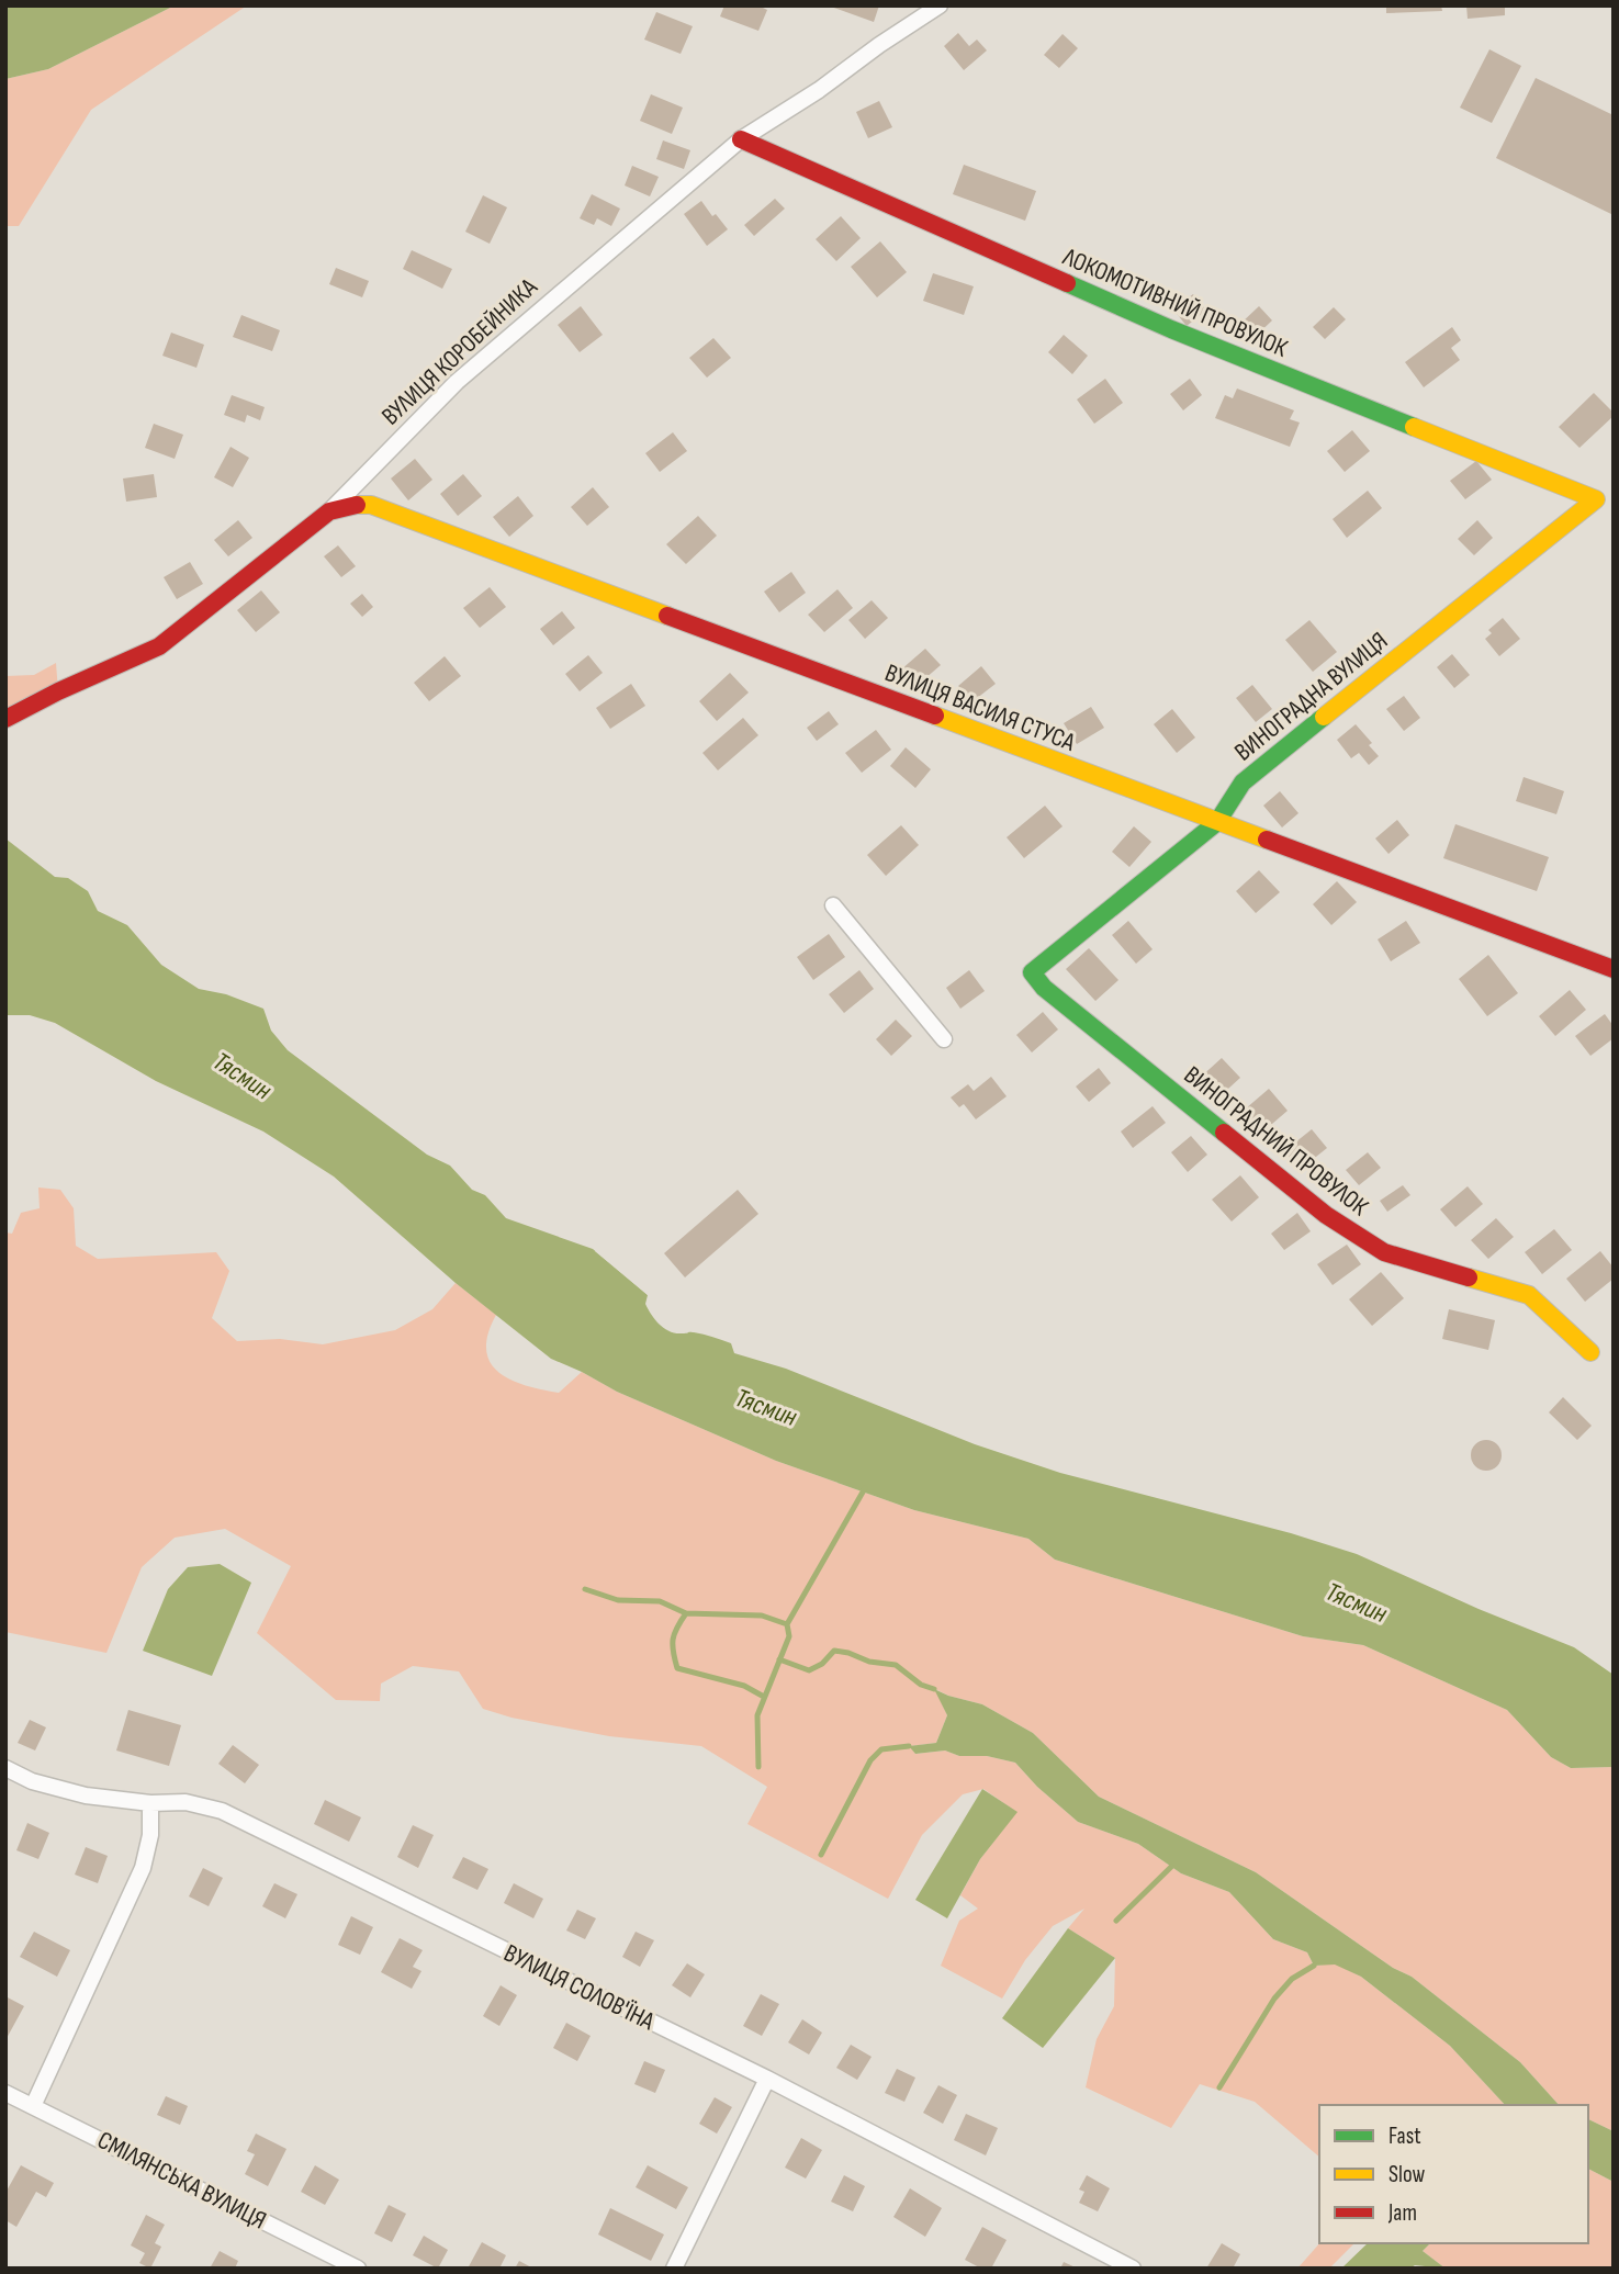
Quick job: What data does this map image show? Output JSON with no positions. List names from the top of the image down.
{
  "streets": {
    "street": [
      "ЛОКОМОТИВНИЙ ПРОВУЛОК",
      "ВУЛИЦЯ КОРОБЕЙНИКА",
      "ВИНОГРАДНА ВУЛИЦЯ",
      "ВУЛИЦЯ ВАСИЛЯ СТУСА",
      "ВИНОГРАДНИЙ ПРОВУЛОК",
      "ВУЛИЦЯ СОЛОВ'ЇНА",
      "СМІЛЯНСЬКА ВУЛИЦЯ"
    ]
  },
  "crossings": [
    ["ЛОКОМОТИВНИЙ ПРОВУЛОК", "ВУЛИЦЯ КОРОБЕЙНИКА"],
    ["ЛОКОМОТИВНИЙ ПРОВУЛОК", "ВИНОГРАДНА ВУЛИЦЯ"],
    ["ВУЛИЦЯ КОРОБЕЙНИКА", "ВУЛИЦЯ ВАСИЛЯ СТУСА"],
    ["ВИНОГРАДНА ВУЛИЦЯ", "ВУЛИЦЯ ВАСИЛЯ СТУСА"],
    ["ВИНОГРАДНА ВУЛИЦЯ", "ВИНОГРАДНИЙ ПРОВУЛОК"]
  ],
  "water": ["Тясмин"],
  "legend": ["Fast", "Slow", "Jam"]
}
